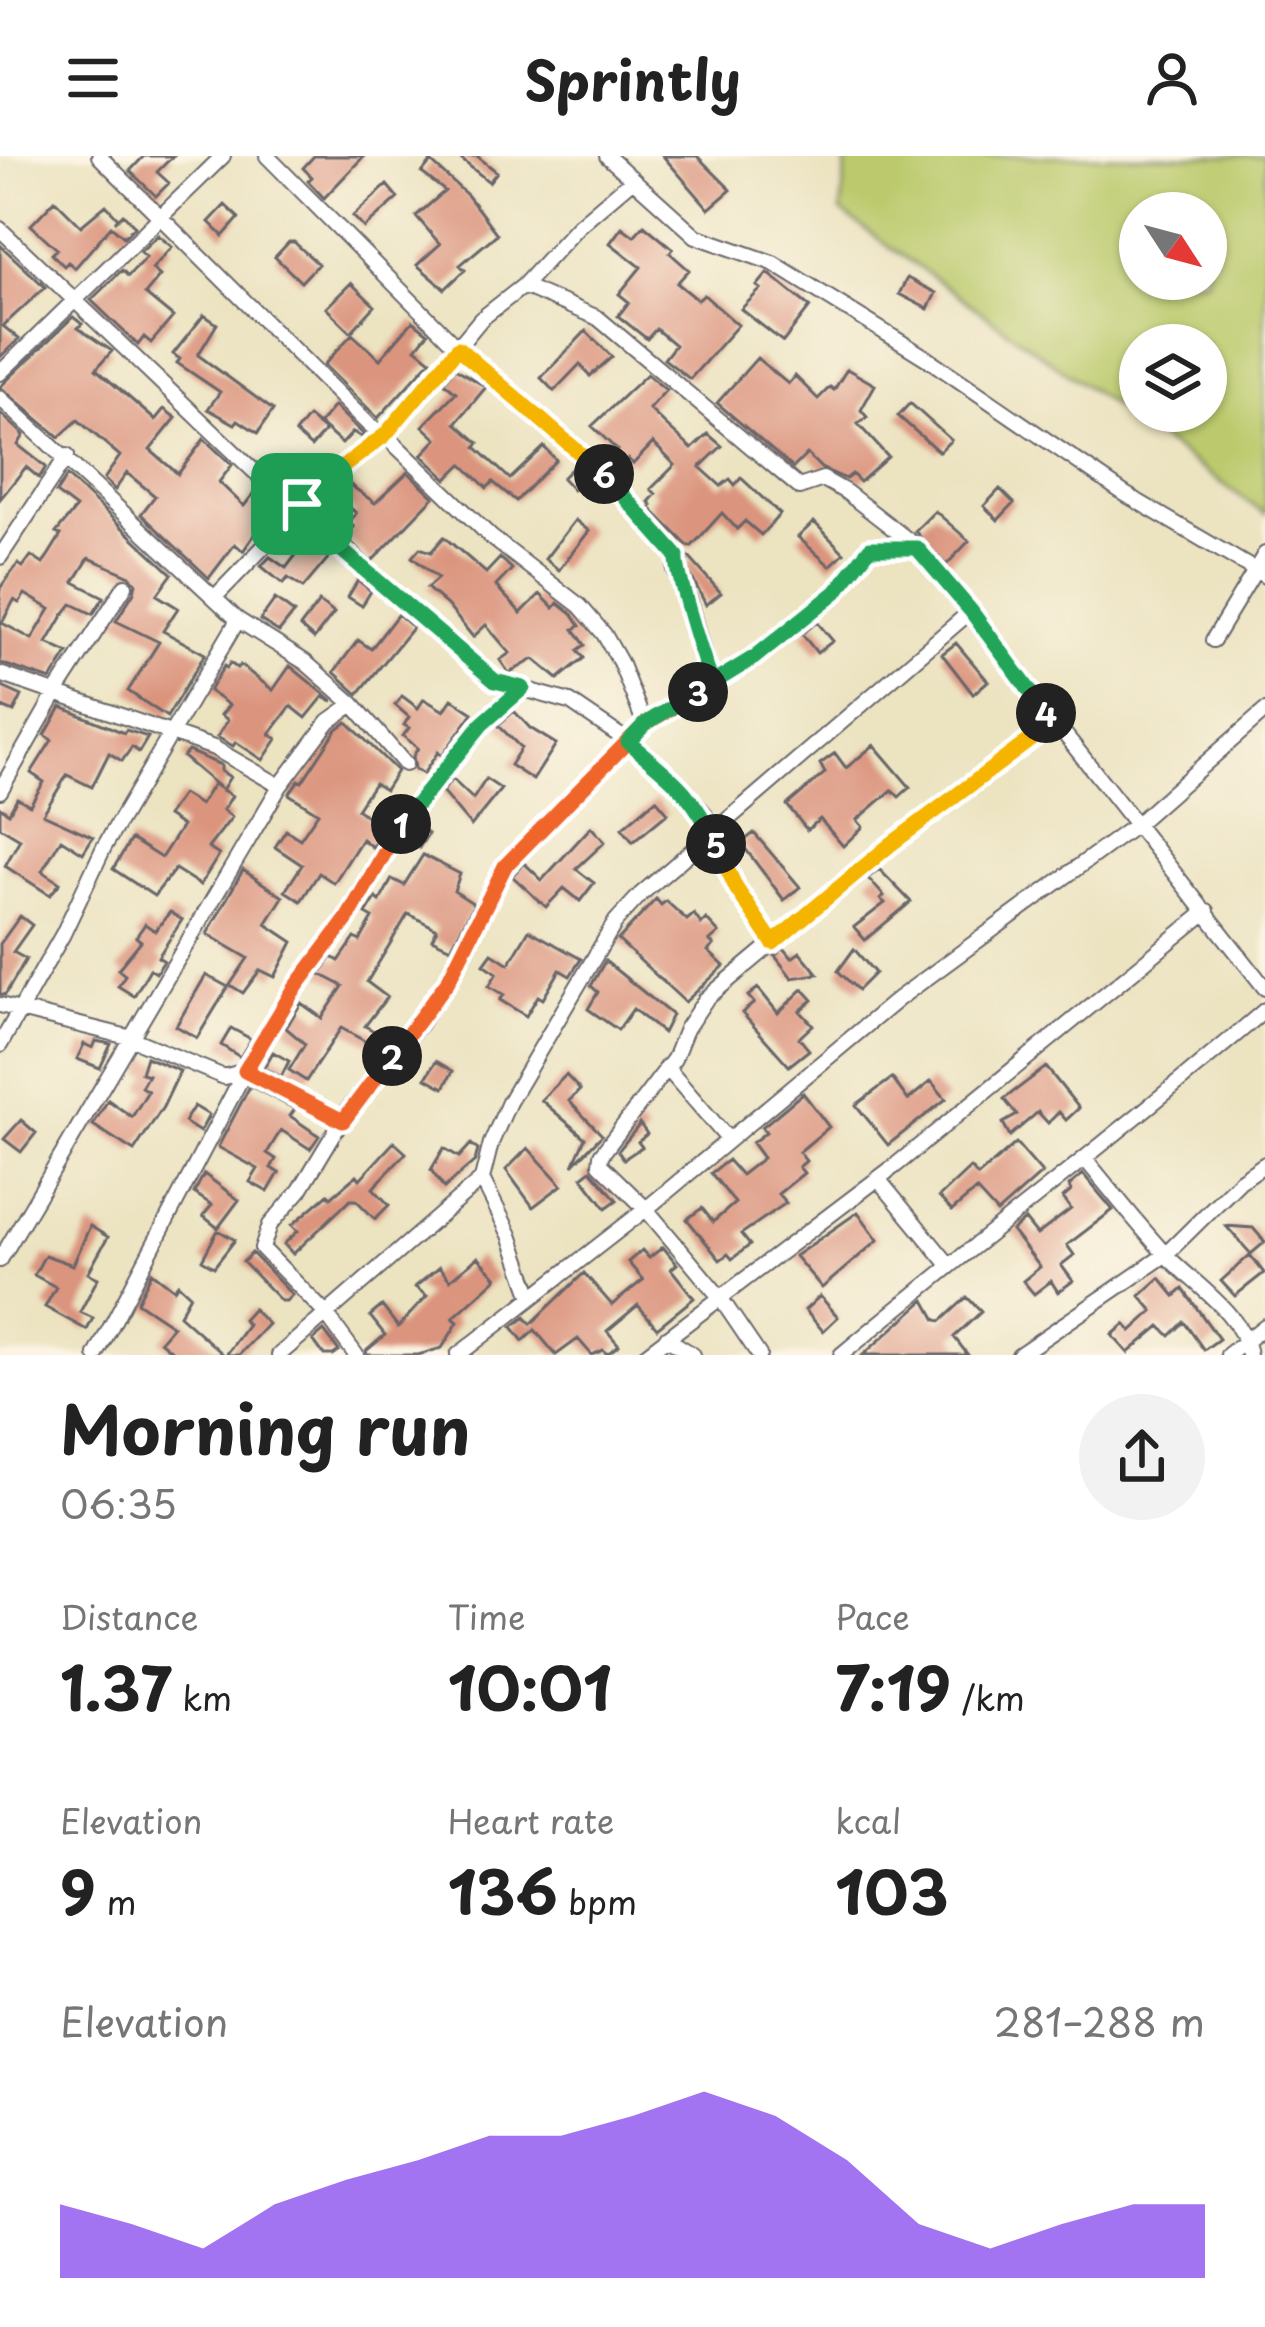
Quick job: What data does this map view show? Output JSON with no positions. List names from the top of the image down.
{
  "north": "bottom right",
  "page": {
    "header": "Sprintly",
    "pins": [
      "6",
      "3",
      "4",
      "1",
      "5",
      "2"
    ],
    "heading": ["Morning run", "06:35"],
    "stats": [
      ["Distance", "1.37 km"],
      ["Time", "10:01"],
      ["Pace", "7:19 /km"],
      ["Elevation", "9 m"],
      ["Heart rate", "136 bpm"],
      ["kcal", "103"]
    ],
    "chart": ["Elevation", "281–288 m"]
  }
}
